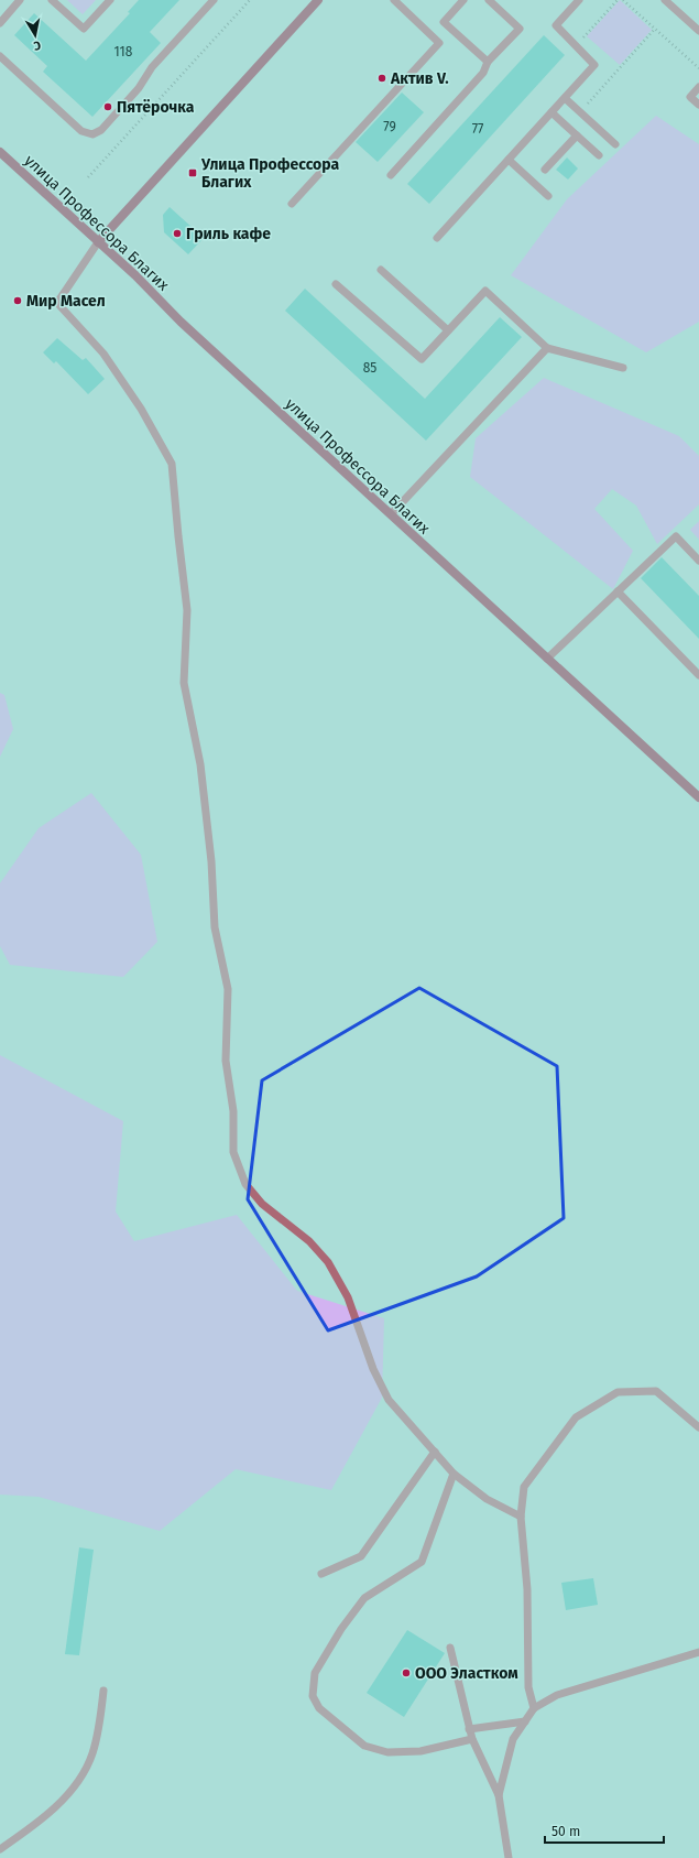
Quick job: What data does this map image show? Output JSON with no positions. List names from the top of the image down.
{
  "streets": {
    "main road": ["улица Профессора Благих"]
  },
  "places": {
    "other": [
      "Актив V.",
      "Пятёрочка",
      "Гриль кафе",
      "Мир Масел",
      "ООО Эластком"
    ],
    "transit": ["Улица Профессора Благих"]
  },
  "house_numbers": [
    "118",
    "79",
    "77",
    "85"
  ],
  "scale_bar": "50 m",
  "north": "bottom"
}
